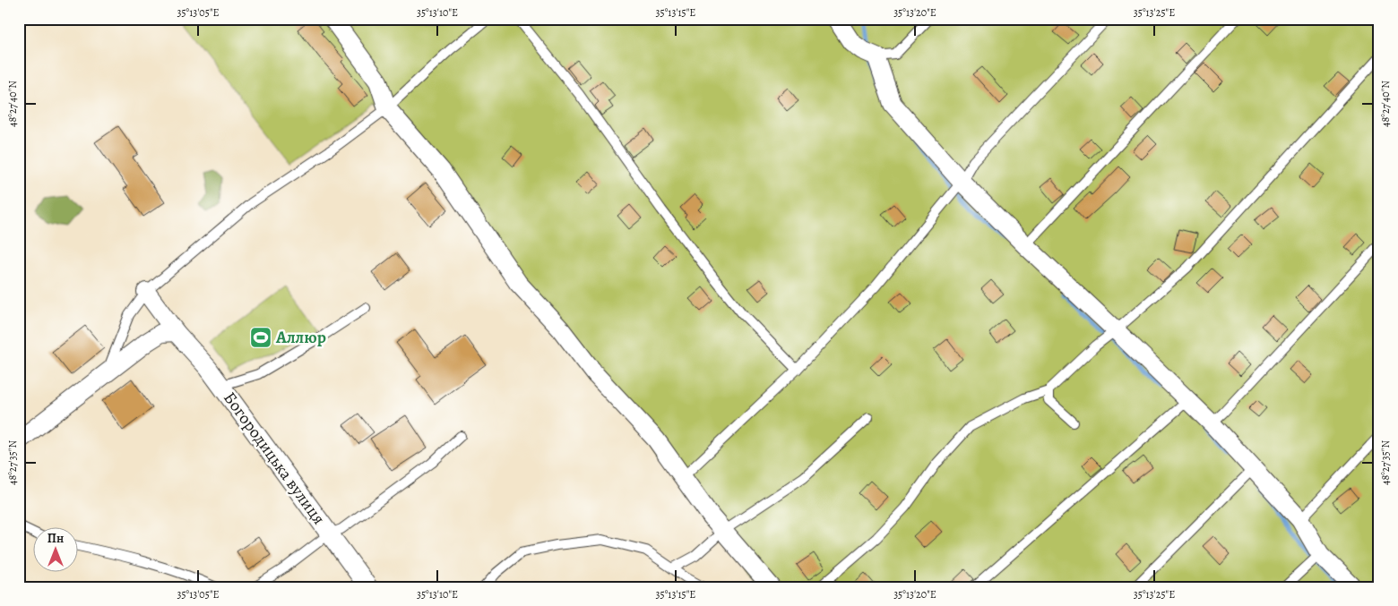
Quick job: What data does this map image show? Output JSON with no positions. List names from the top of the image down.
{
  "streets": {
    "street": ["Богородицька вулиця"]
  },
  "places": {
    "sports": ["Аллюр"]
  },
  "north": "top",
  "coordinates": [
    "35°13'05\"E",
    "35°13'10\"E",
    "35°13'15\"E",
    "35°13'20\"E",
    "35°13'25\"E",
    "48°27'40\"N",
    "48°27'35\"N"
  ]
}
